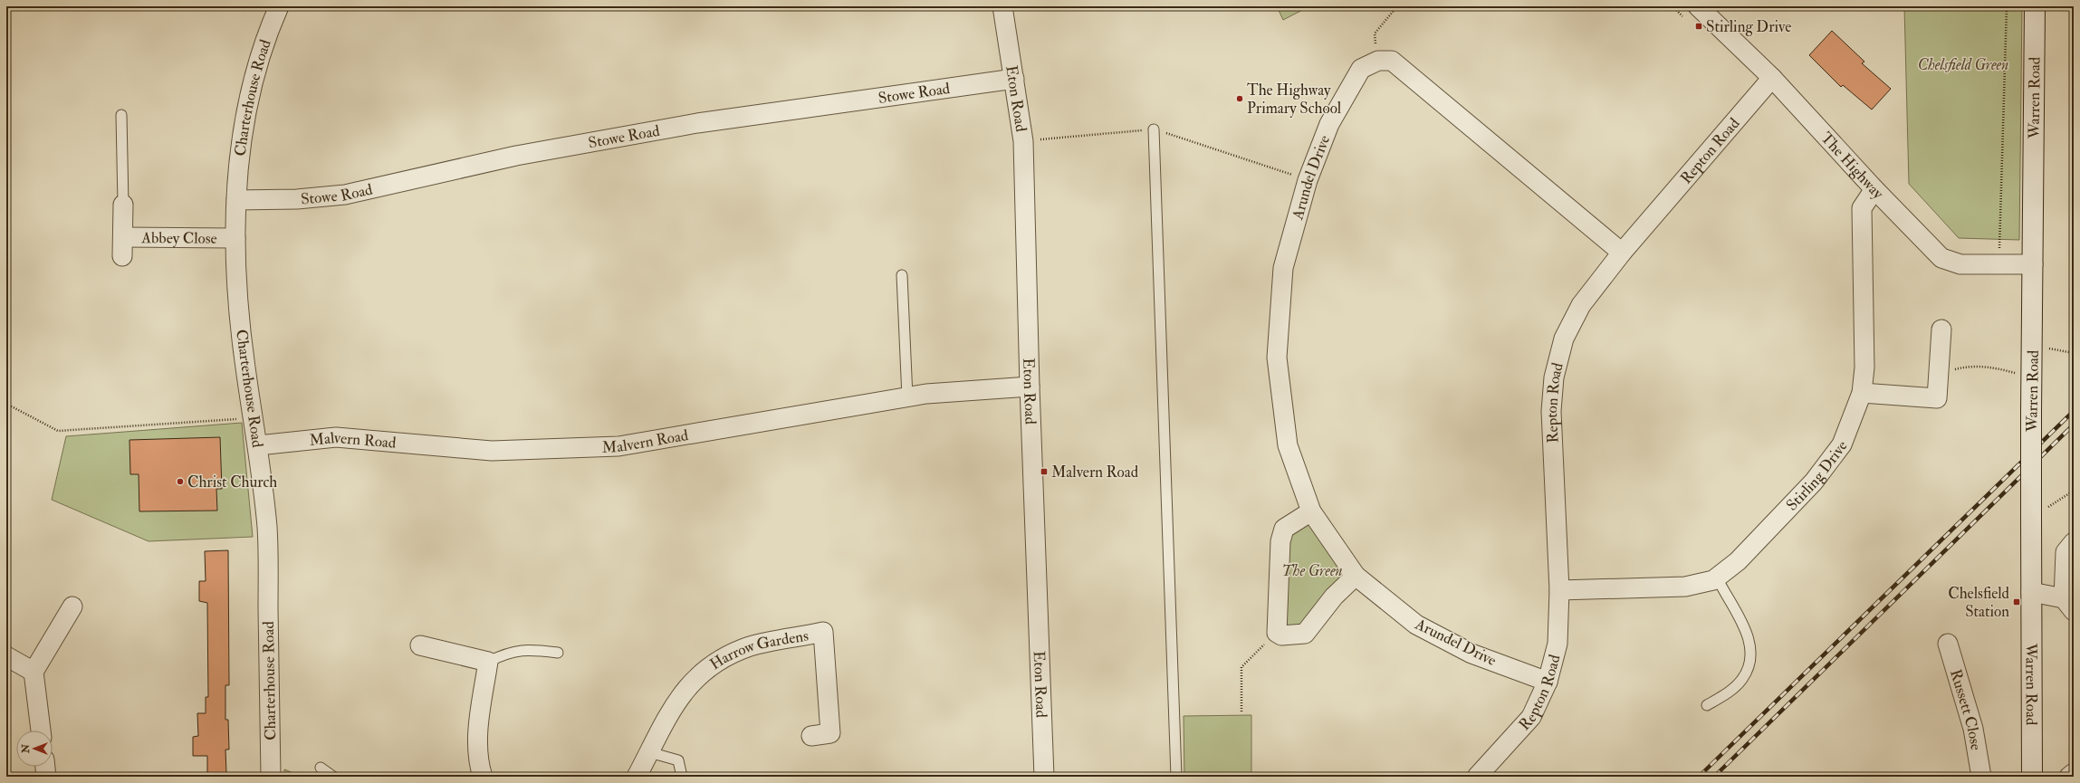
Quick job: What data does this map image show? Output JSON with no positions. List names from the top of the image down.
{
  "streets": {
    "street": [
      "Stowe Road",
      "Charterhouse Road",
      "Eton Road",
      "Warren Road",
      "Repton Road",
      "The Highway",
      "Arundel Drive",
      "Abbey Close",
      "Malvern Road",
      "Stirling Drive",
      "Harrow Gardens",
      "Russett Close"
    ]
  },
  "crossings": [
    ["Stowe Road", "Charterhouse Road"],
    ["Stowe Road", "Eton Road"],
    ["Charterhouse Road", "Abbey Close"],
    ["Charterhouse Road", "Malvern Road"],
    ["Eton Road", "Malvern Road"],
    ["Warren Road", "The Highway"],
    ["Repton Road", "The Highway"],
    ["Repton Road", "Arundel Drive"],
    ["Repton Road", "Stirling Drive"],
    ["The Highway", "Stirling Drive"]
  ],
  "parks": ["Chelsfield Green", "The Green"],
  "places": {
    "transit": ["Stirling Drive", "Malvern Road", "Chelsfield Station"],
    "other": ["The Highway Primary School", "Christ Church"]
  },
  "north": "left"
}
